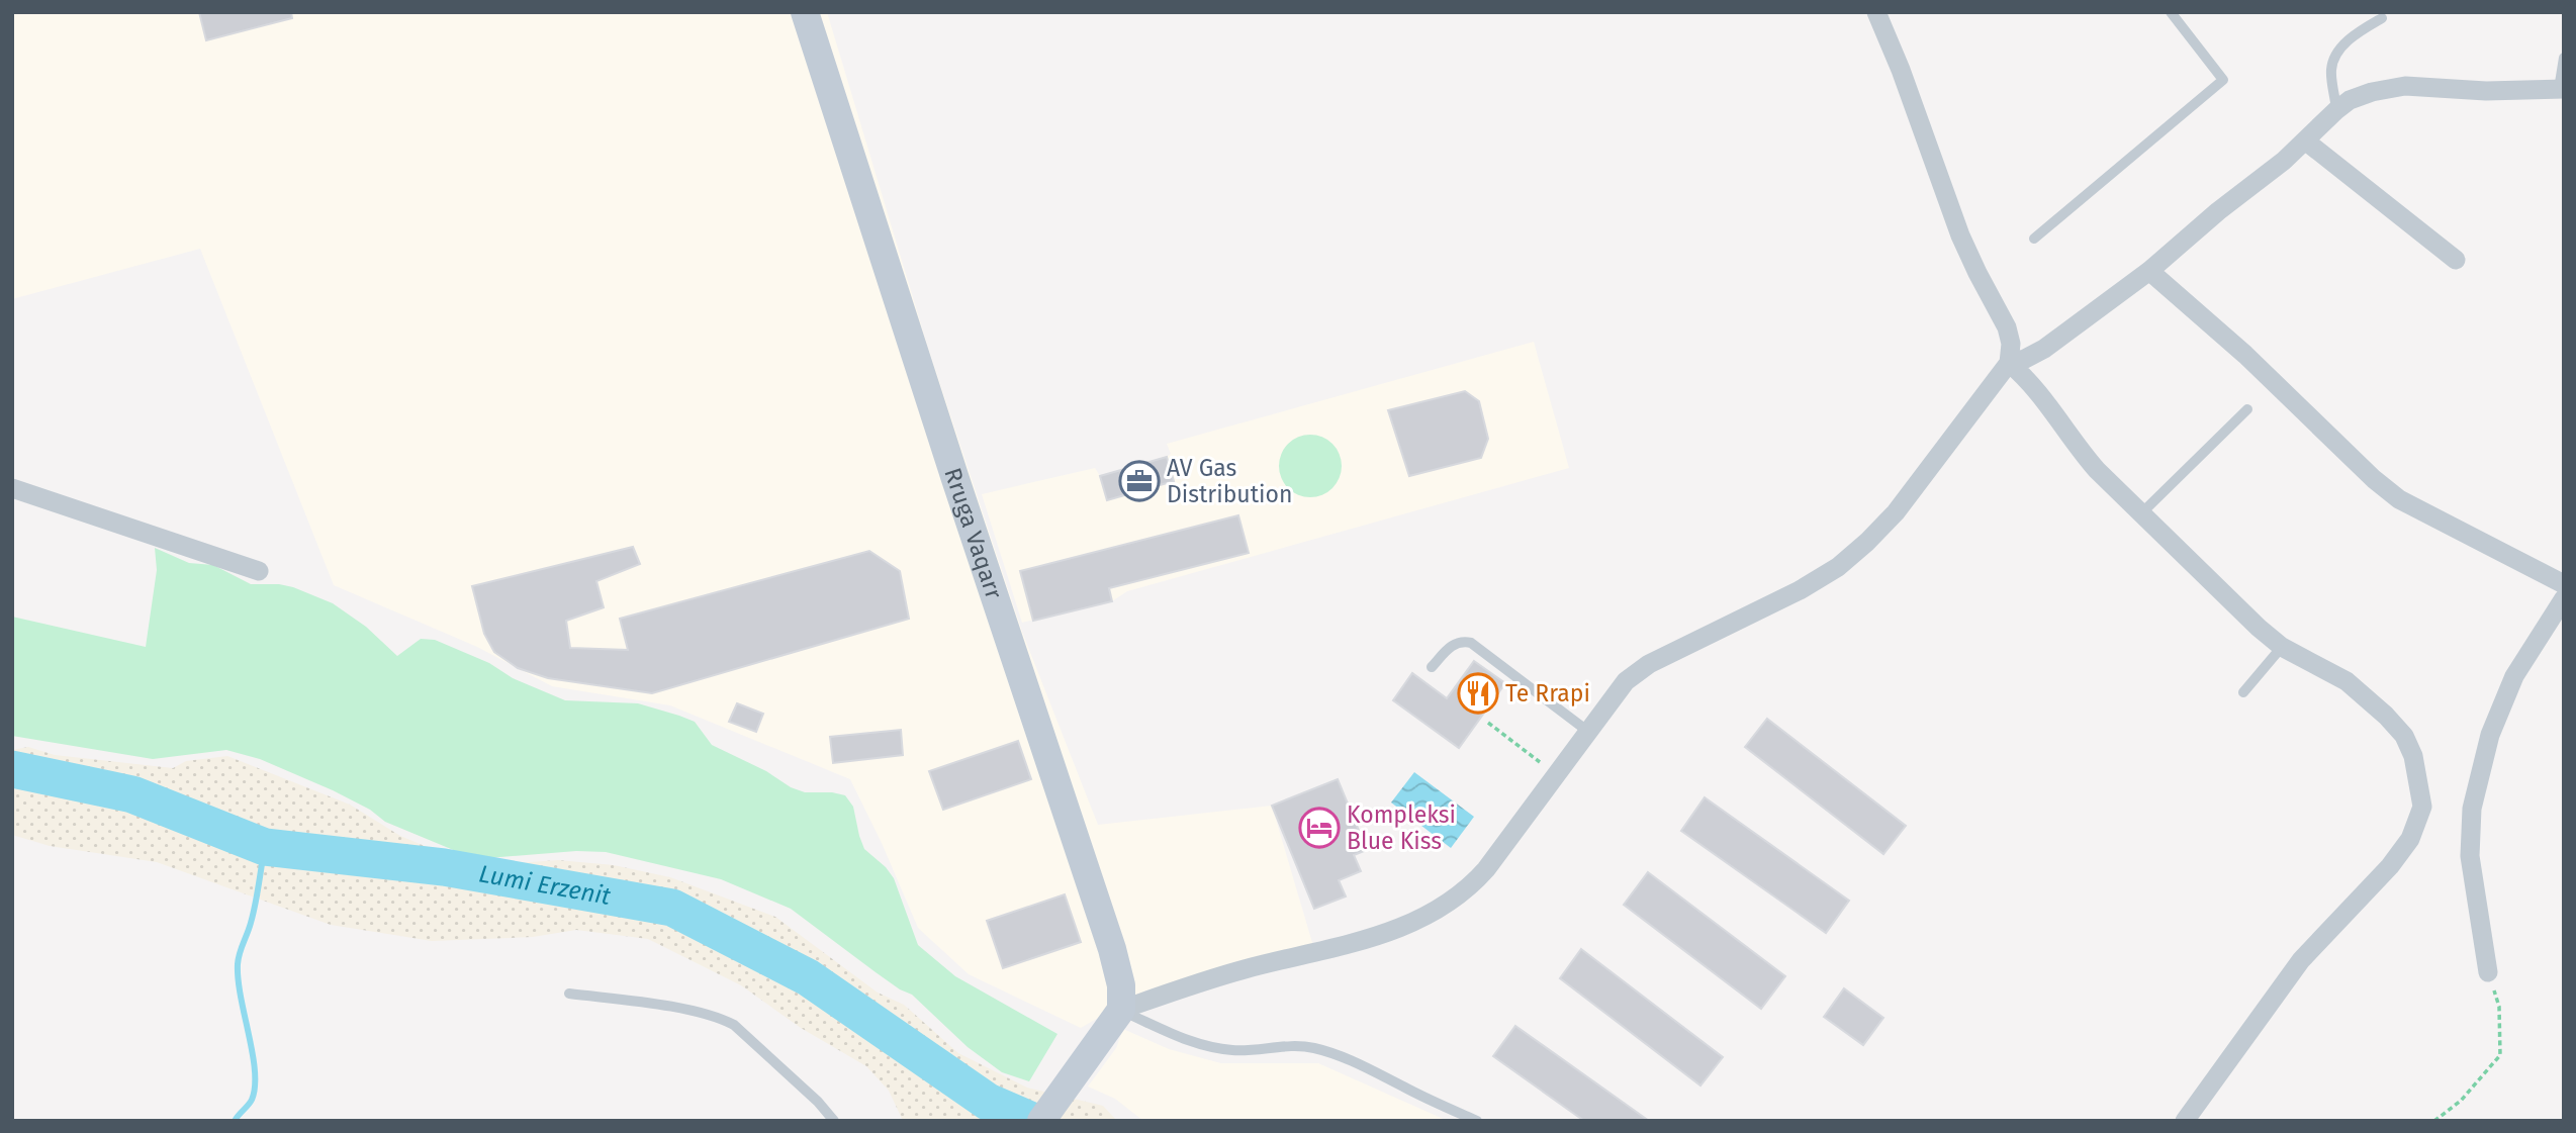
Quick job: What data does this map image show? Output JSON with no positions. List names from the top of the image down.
{
  "streets": {
    "main road": ["Rruga Vaqarr"]
  },
  "water": ["Lumi Erzenit"],
  "places": {
    "office": ["AV Gas Distribution"],
    "restaurant": ["Te Rrapi"],
    "hotel": ["Kompleksi Blue Kiss"]
  }
}
